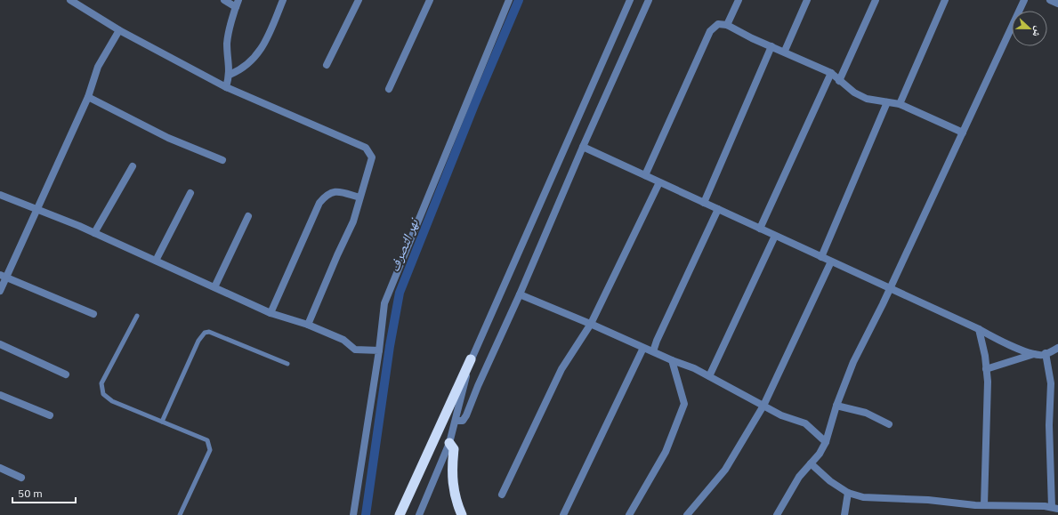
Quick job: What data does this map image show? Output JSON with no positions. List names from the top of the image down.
{
  "water": ["نهر التصرف"],
  "scale_bar": "50 m",
  "north": "right"
}
